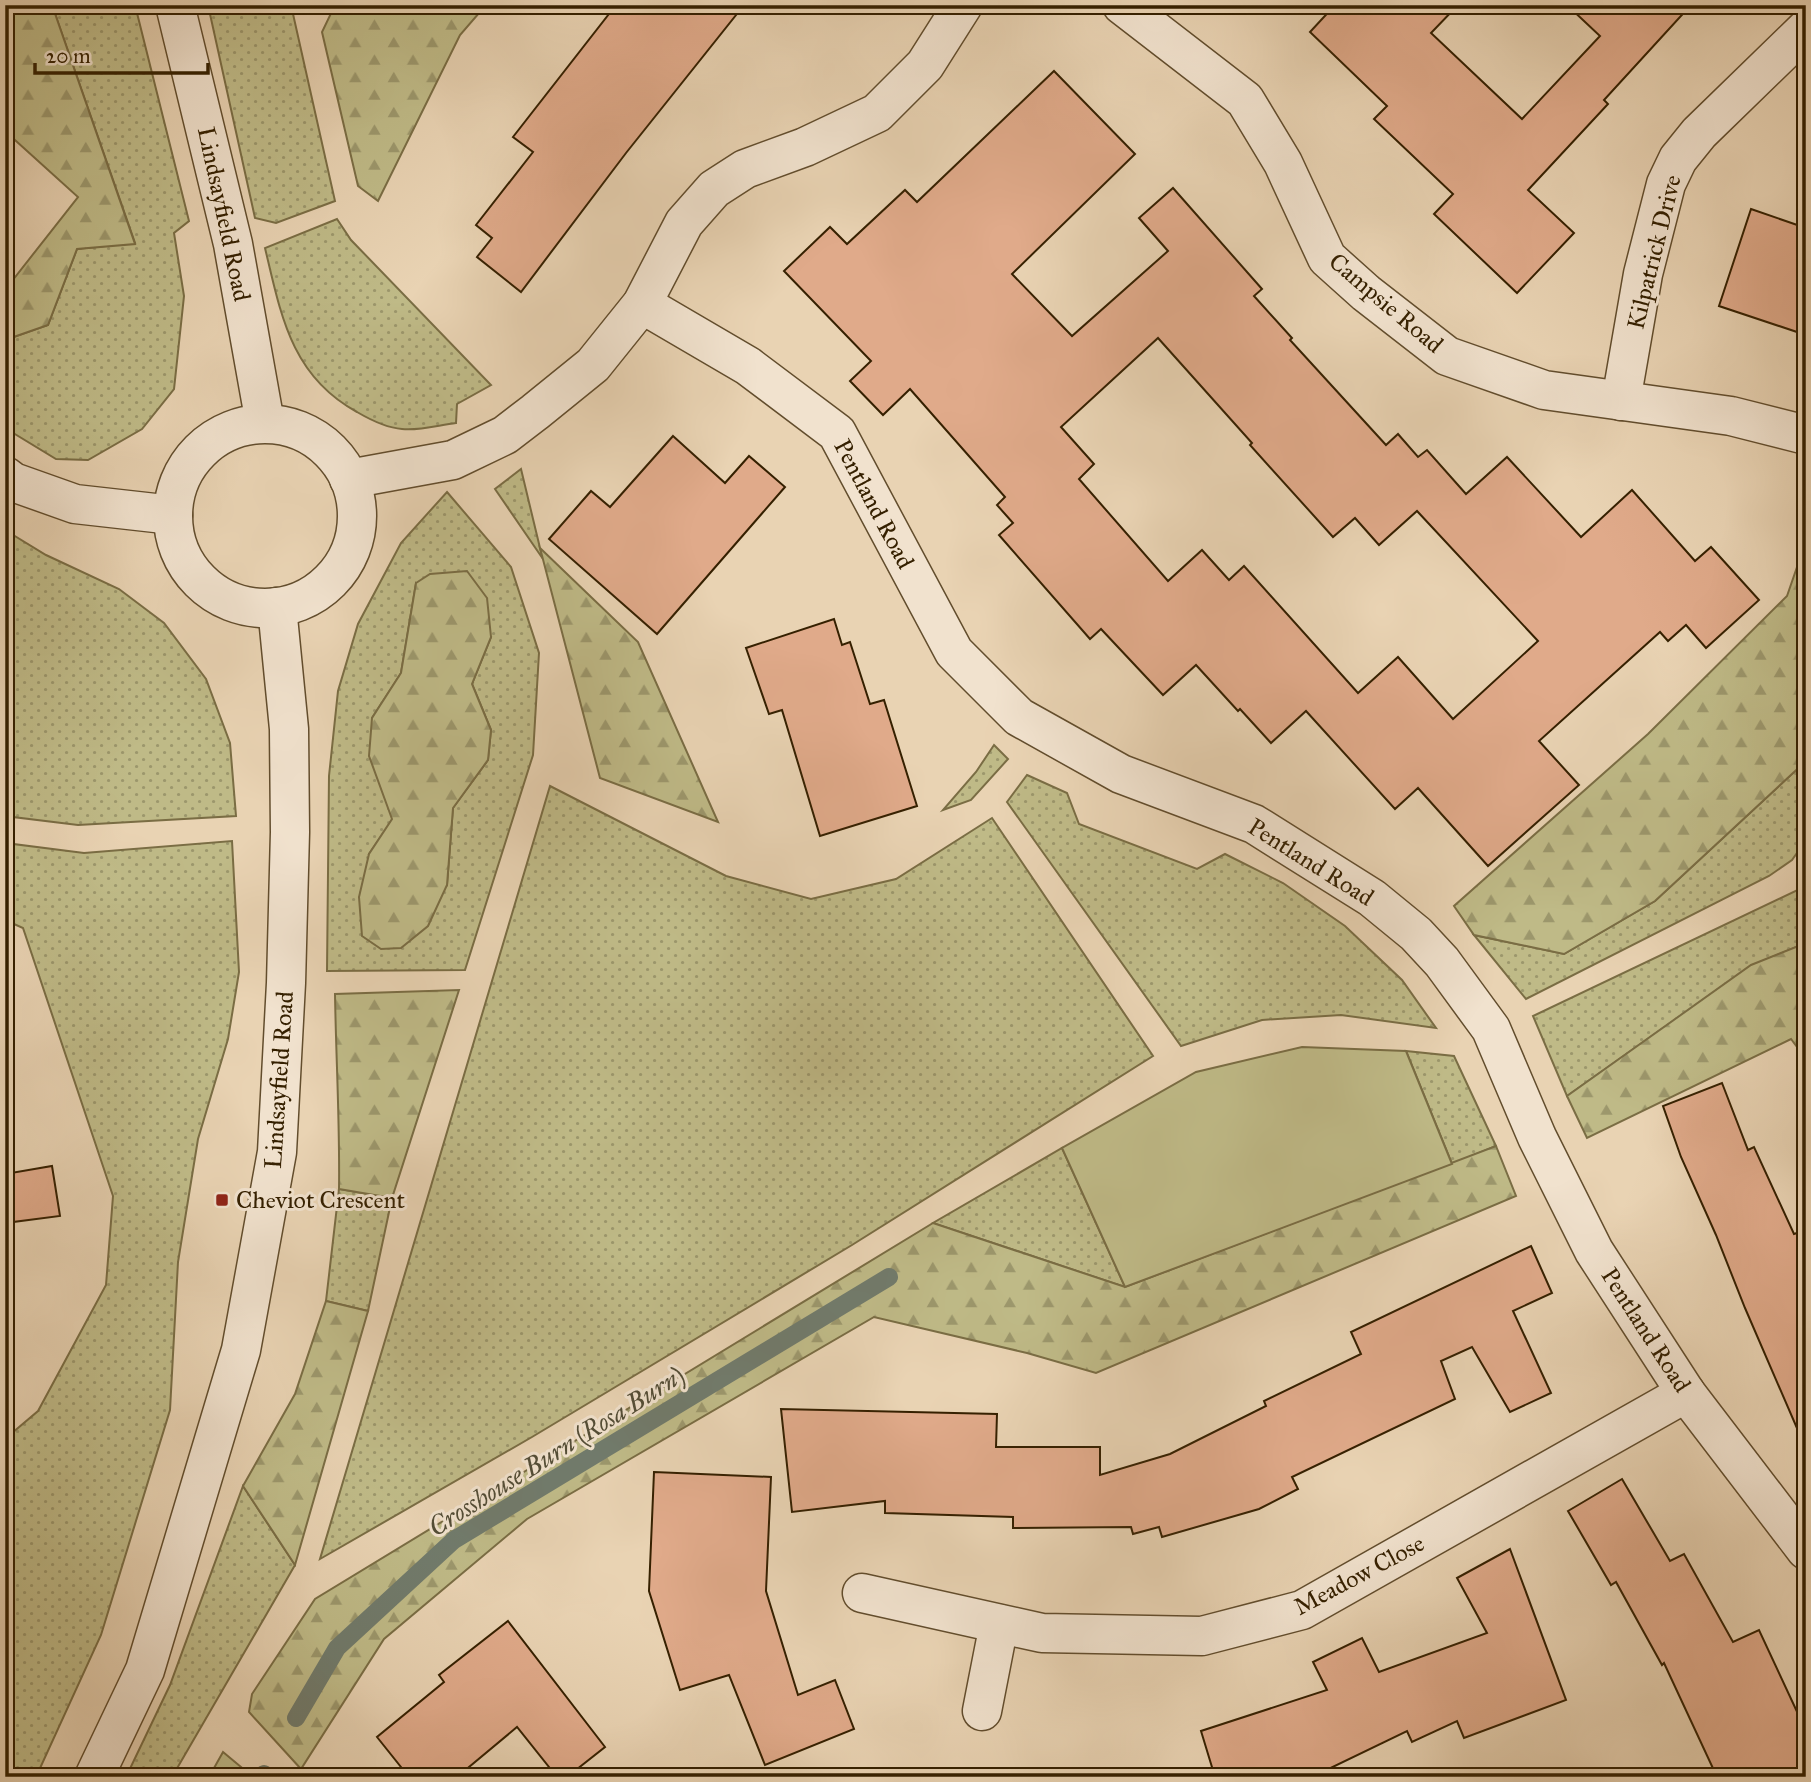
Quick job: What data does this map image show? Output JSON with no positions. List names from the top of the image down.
{
  "streets": {
    "street": [
      "Lindsayfield Road",
      "Kilpatrick Drive",
      "Campsie Road",
      "Pentland Road",
      "Meadow Close"
    ]
  },
  "crossings": [
    ["Kilpatrick Drive", "Campsie Road"],
    ["Pentland Road", "Meadow Close"]
  ],
  "water": ["Crosshouse Burn (Rosa Burn)"],
  "places": {
    "transit": ["Cheviot Crescent"]
  },
  "scale_bar": "20 m"
}
